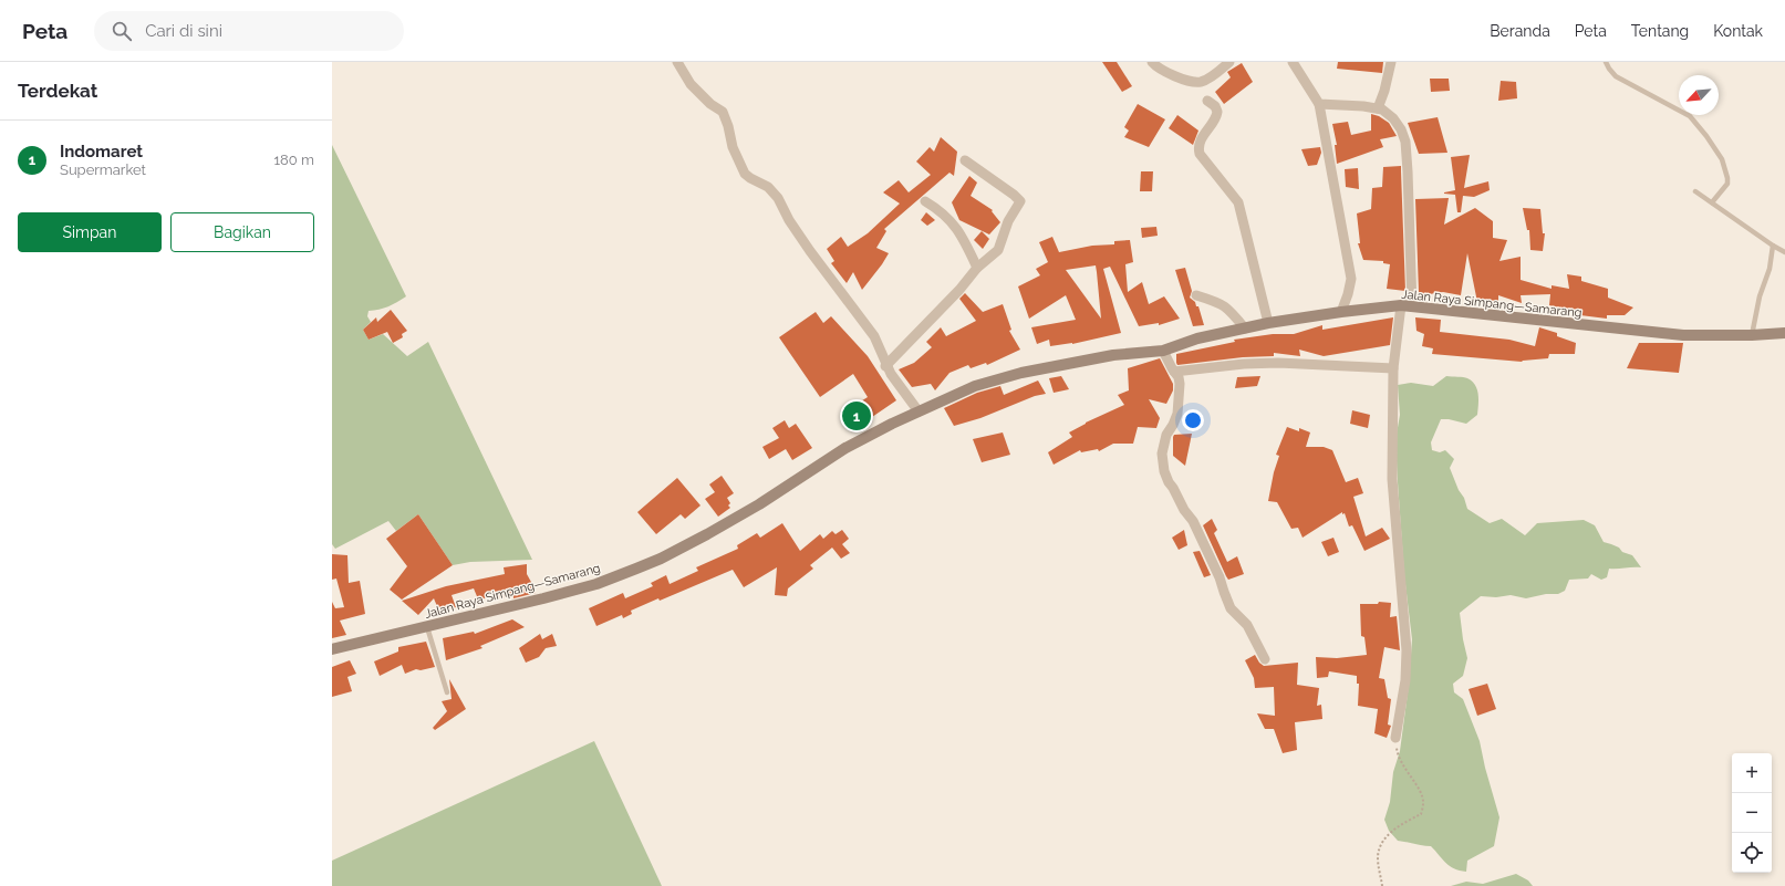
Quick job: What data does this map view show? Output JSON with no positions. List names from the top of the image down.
{
  "streets": {
    "main road": ["Jalan Raya Simpang—Samarang"]
  },
  "north": "bottom left",
  "page": {
    "header": "Peta",
    "search": "Cari di sini",
    "nav": [
      "Beranda",
      "Peta",
      "Tentang",
      "Kontak"
    ],
    "heading": "Terdekat",
    "list": [
      {
        "mark": "1",
        "name": "Indomaret",
        "note": "Supermarket",
        "value": "180 m"
      }
    ],
    "buttons": ["Simpan", "Bagikan"],
    "pins": "1",
    "map_buttons": ["+", "−"]
  }
}
